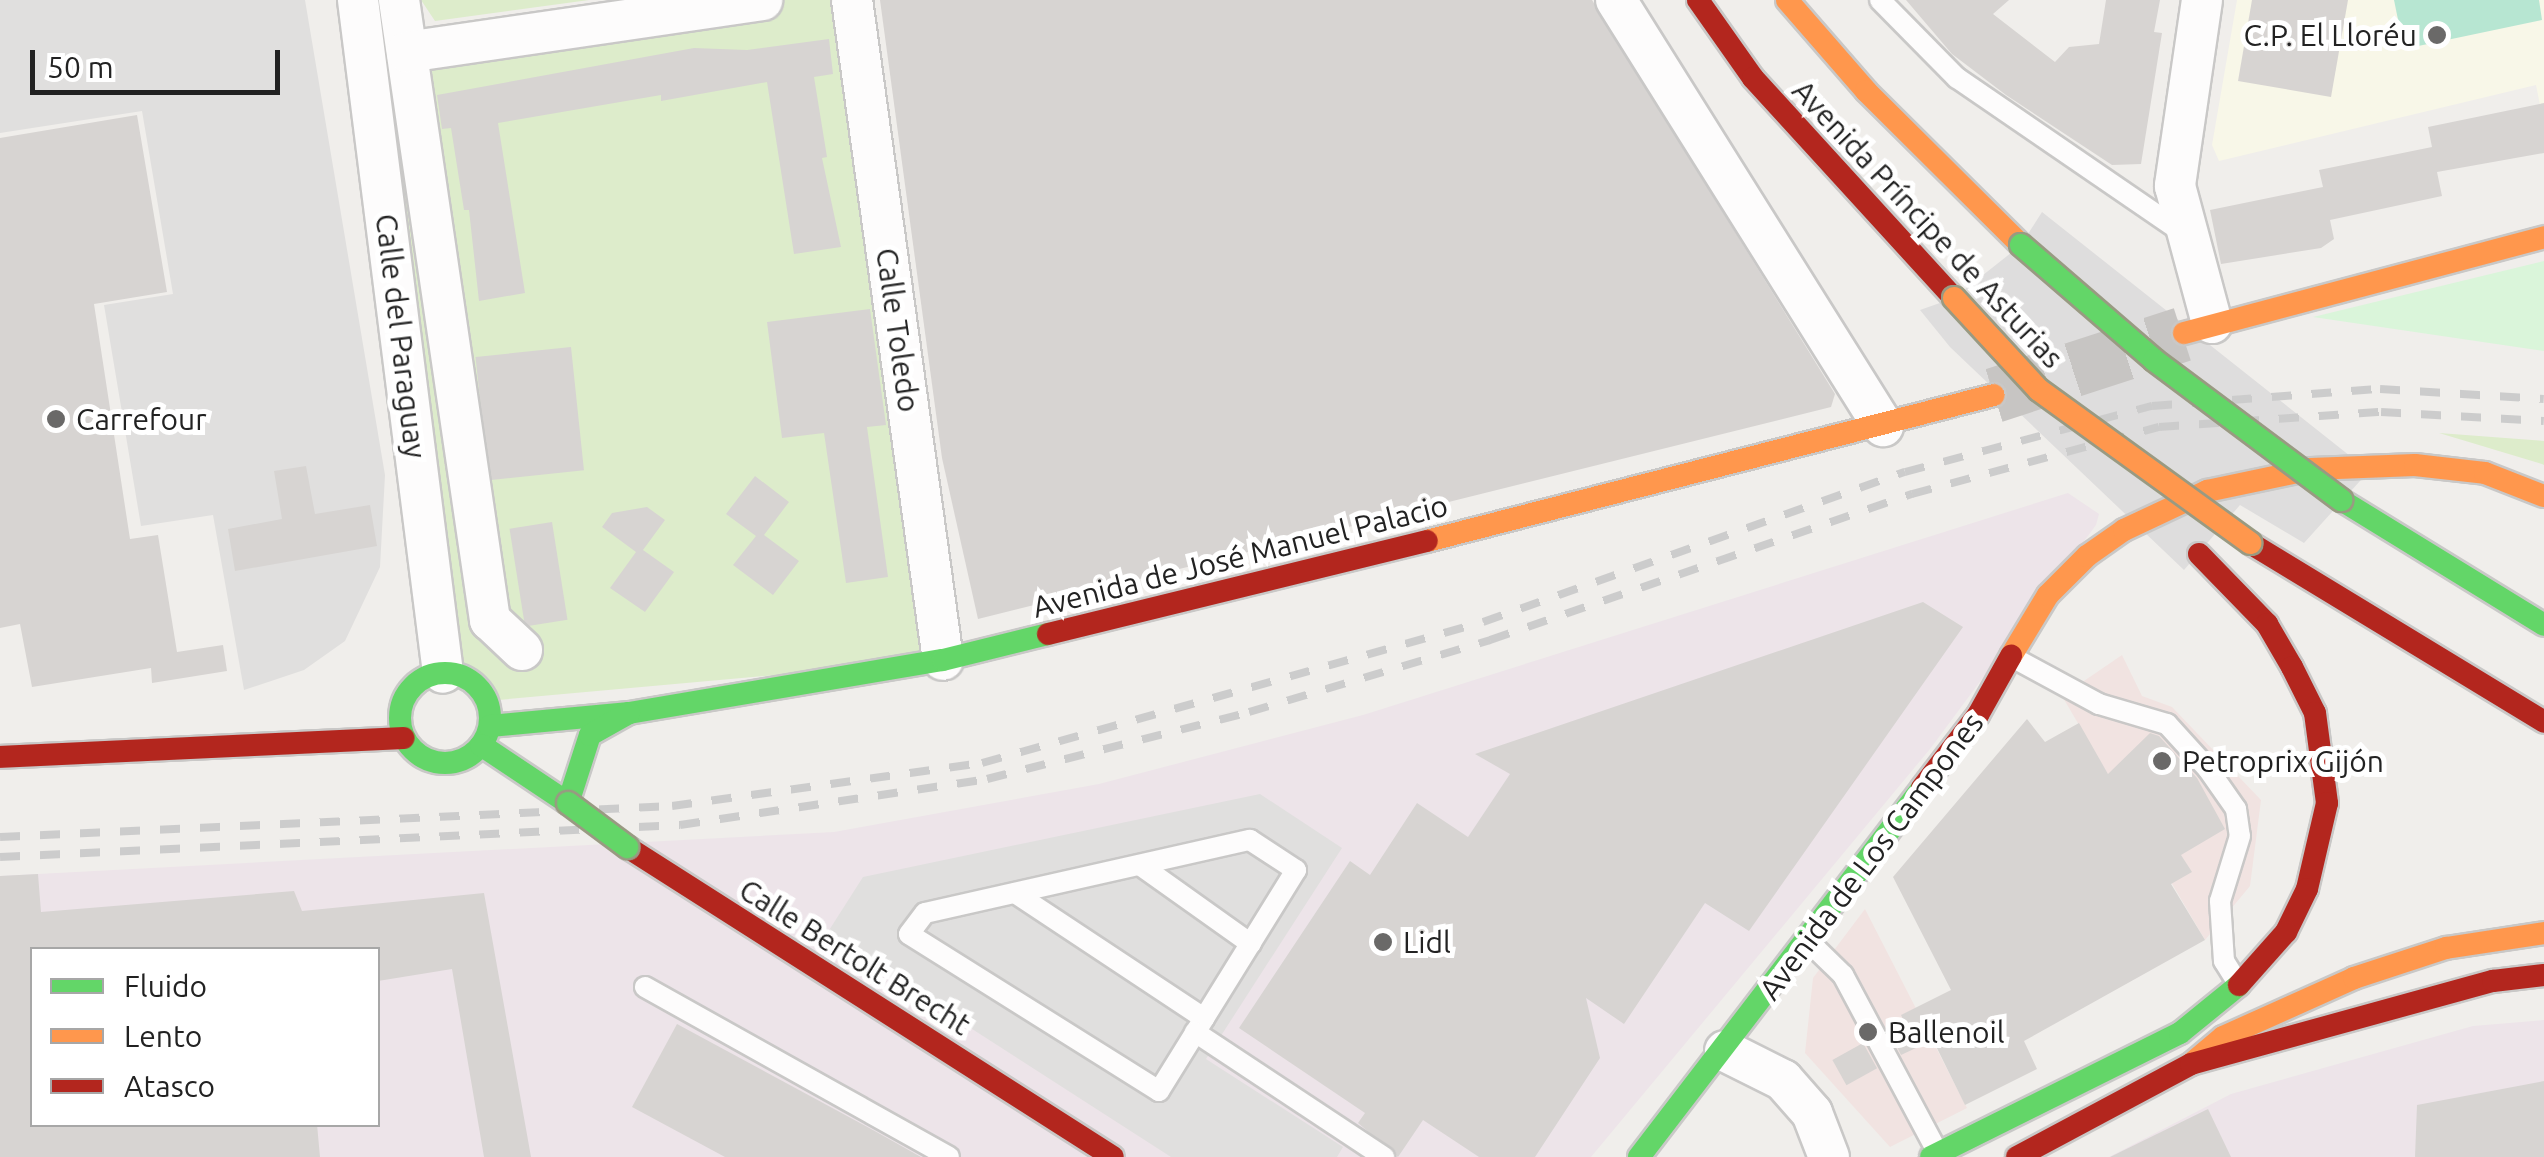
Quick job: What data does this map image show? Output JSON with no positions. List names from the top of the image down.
{
  "streets": {
    "main road": [
      "Avenida Príncipe de Asturias",
      "Avenida de José Manuel Palacio",
      "Avenida de Los Campones",
      "Calle Bertolt Brecht"
    ],
    "street": ["Calle Toledo", "Calle del Paraguay"]
  },
  "crossings": [
    ["Calle Toledo", "Avenida de José Manuel Palacio"],
    ["Calle del Paraguay", "Avenida de José Manuel Palacio"],
    ["Calle del Paraguay", "Calle Bertolt Brecht"],
    ["Avenida de José Manuel Palacio", "Calle Bertolt Brecht"]
  ],
  "places": [
    "C.P. El Lloréu",
    "Carrefour",
    "Petroprix Gijón",
    "Lidl",
    "Ballenoil"
  ],
  "legend": ["Fluido", "Lento", "Atasco"],
  "scale_bar": "50 m"
}
